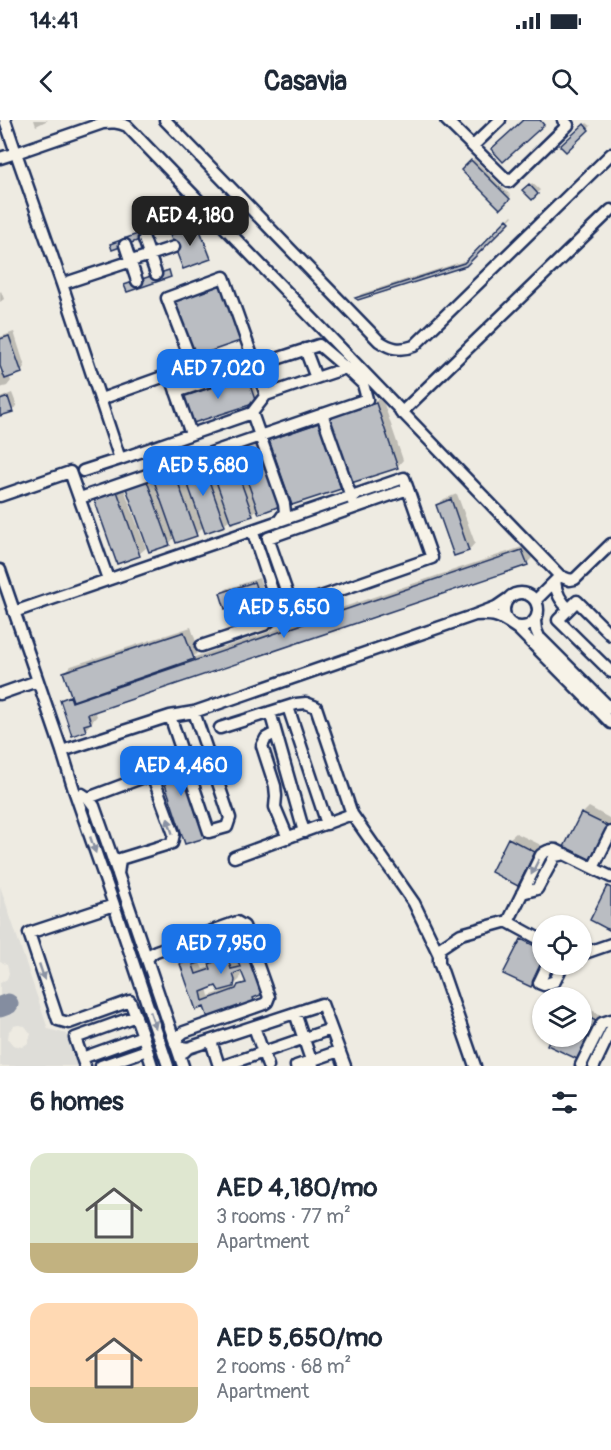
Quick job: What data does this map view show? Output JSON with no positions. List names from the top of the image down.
{
  "page": {
    "status": "14:41",
    "header": "Casavia",
    "price": [
      "AED 4,180",
      "AED 7,020",
      "AED 5,680",
      "AED 5,650",
      "AED 4,460",
      "AED 7,950"
    ],
    "heading": "6 homes",
    "list": [
      {
        "name": "AED 4,180/mo",
        "note": "3 rooms · 77 m² · Apartment"
      },
      {
        "name": "AED 5,650/mo",
        "note": "2 rooms · 68 m² · Apartment"
      }
    ]
  }
}
